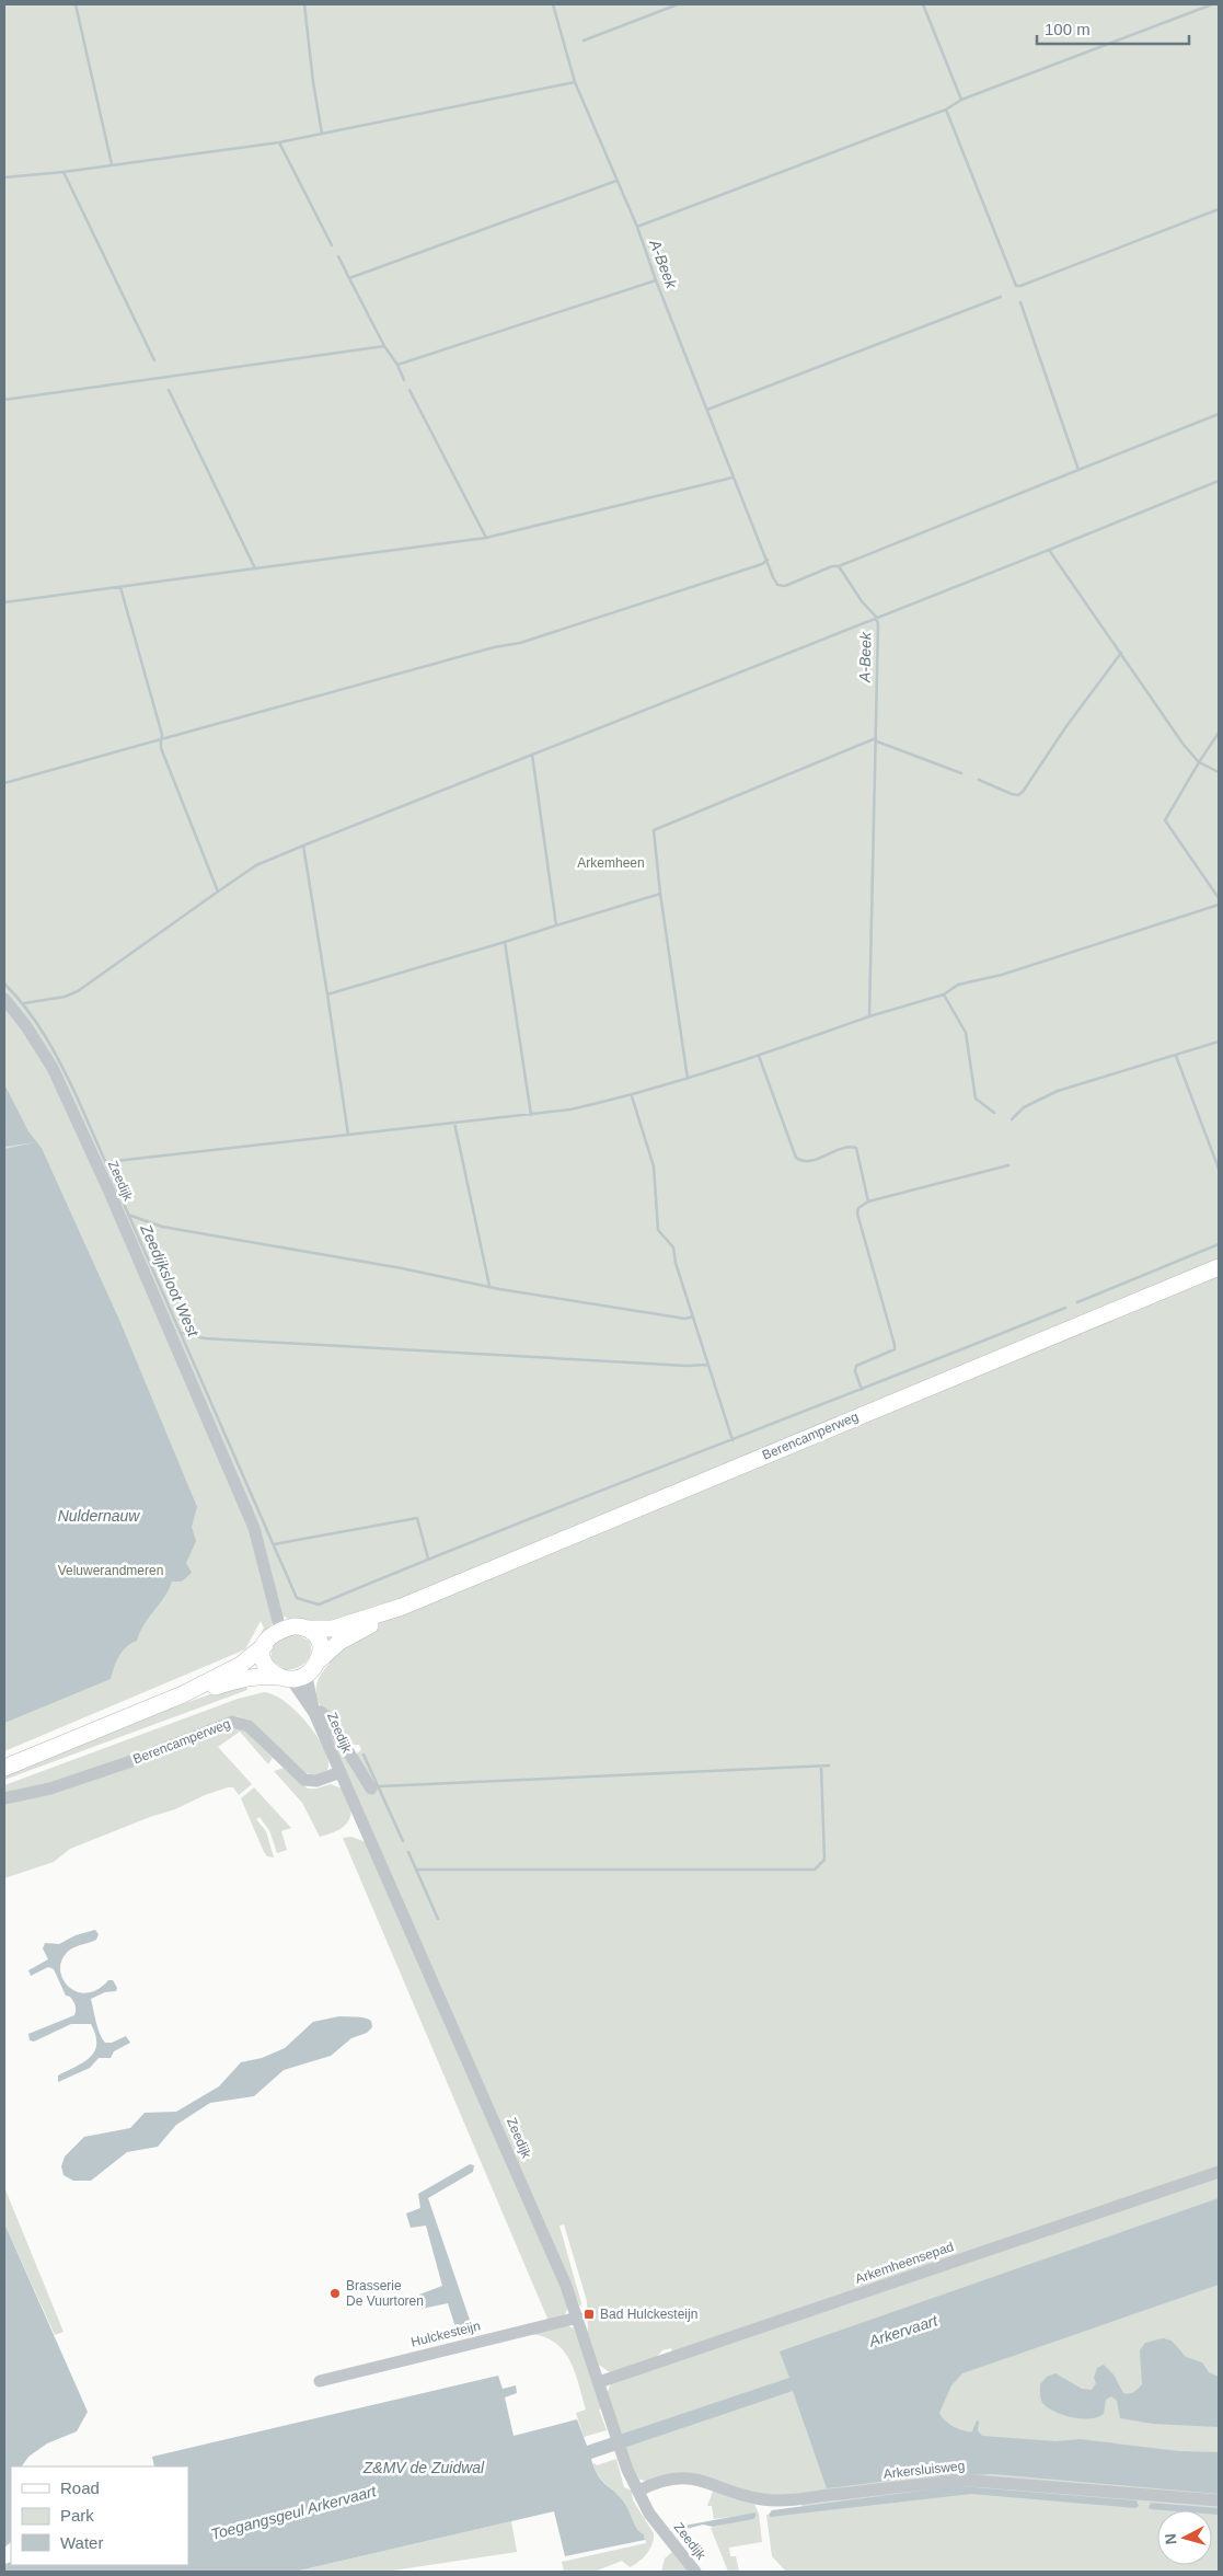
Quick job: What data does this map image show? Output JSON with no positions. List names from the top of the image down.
{
  "streets": {
    "main road": ["Berencamperweg"],
    "street": [
      "Zeedijk",
      "Arkemheensepad",
      "Hulckesteijn",
      "Arkersluisweg"
    ]
  },
  "crossings": [
    ["Zeedijk", "Berencamperweg"],
    ["Zeedijk", "Arkemheensepad"],
    ["Zeedijk", "Hulckesteijn"],
    ["Zeedijk", "Arkersluisweg"]
  ],
  "water": [
    "A-Beek",
    "Zeedijksloot West",
    "Nuldernauw",
    "Arkervaart",
    "Z&MV de Zuidwal",
    "Toegangsgeul Arkervaart"
  ],
  "parks": ["Arkemheen", "Veluwerandmeren"],
  "places": {
    "other": ["Brasserie De Vuurtoren"],
    "transit": ["Bad Hulckesteijn"]
  },
  "legend": ["Road", "Park", "Water"],
  "scale_bar": "100 m",
  "north": "left"
}
